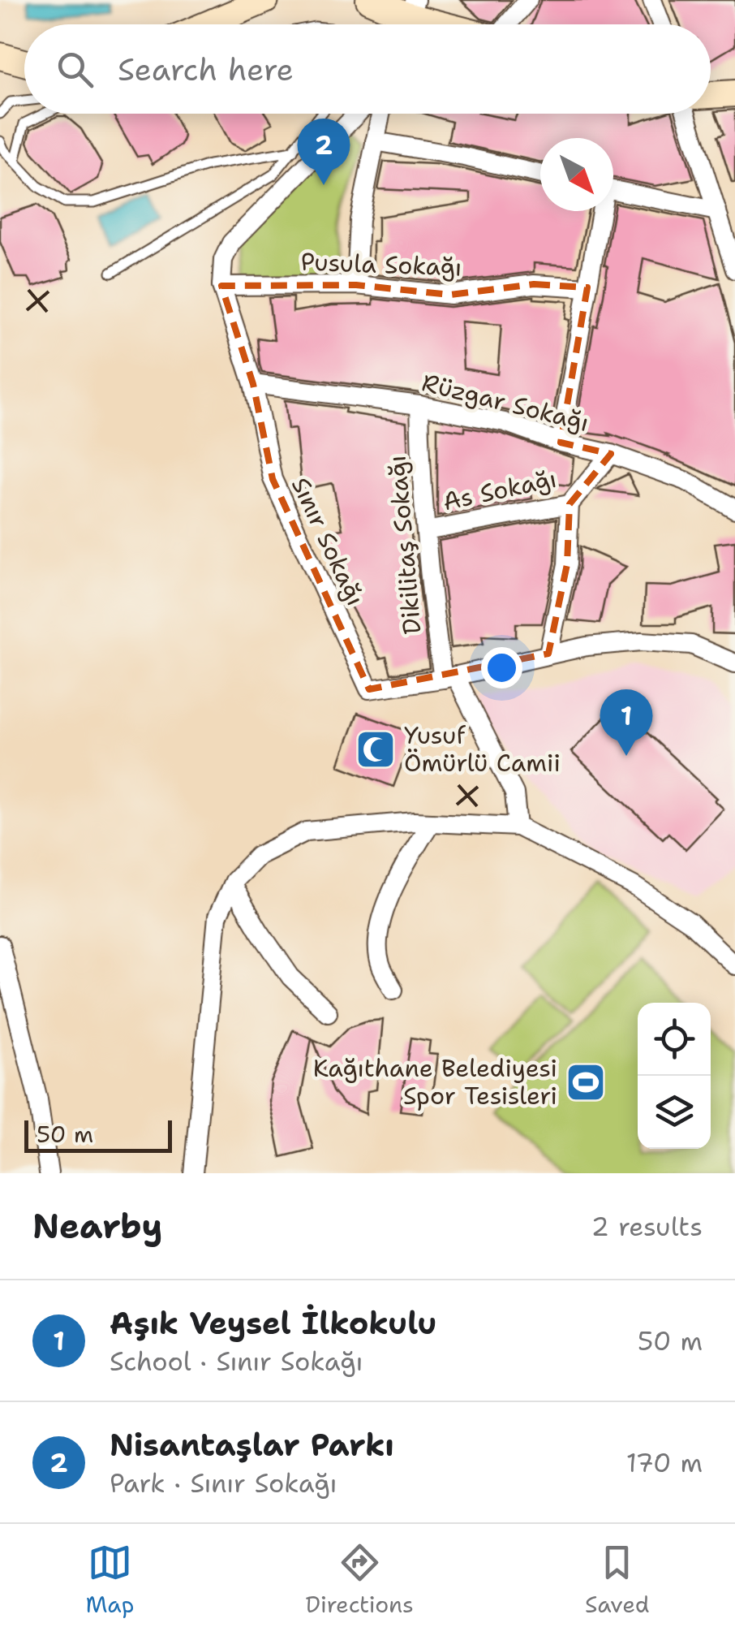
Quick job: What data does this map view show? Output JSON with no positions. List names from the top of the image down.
{
  "streets": {
    "street": [
      "Pusula Sokağı",
      "Rüzgar Sokağı",
      "As Sokağı",
      "Sınır Sokağı",
      "Dikilitaş Sokağı"
    ]
  },
  "crossings": [
    ["Pusula Sokağı", "Sınır Sokağı"],
    ["Rüzgar Sokağı", "As Sokağı"],
    ["Rüzgar Sokağı", "Sınır Sokağı"],
    ["Rüzgar Sokağı", "Dikilitaş Sokağı"],
    ["As Sokağı", "Dikilitaş Sokağı"],
    ["Sınır Sokağı", "Dikilitaş Sokağı"]
  ],
  "places": {
    "mosque": ["Yusuf Ömürlü Camii"],
    "sports": ["Kağıthane Belediyesi Spor Tesisleri"]
  },
  "scale_bar": "50 m",
  "north": "bottom right",
  "page": {
    "search": "Search here",
    "pins": ["2", "1"],
    "scale": "50 m",
    "heading": ["Nearby", "2 results"],
    "list": [
      {
        "mark": "1",
        "name": "Aşık Veysel İlkokulu",
        "note": "School · Sınır Sokağı",
        "value": "50 m"
      },
      {
        "mark": "2",
        "name": "Nisantaşlar Parkı",
        "note": "Park · Sınır Sokağı",
        "value": "170 m"
      }
    ],
    "nav": ["Map", "Directions", "Saved"]
  }
}
